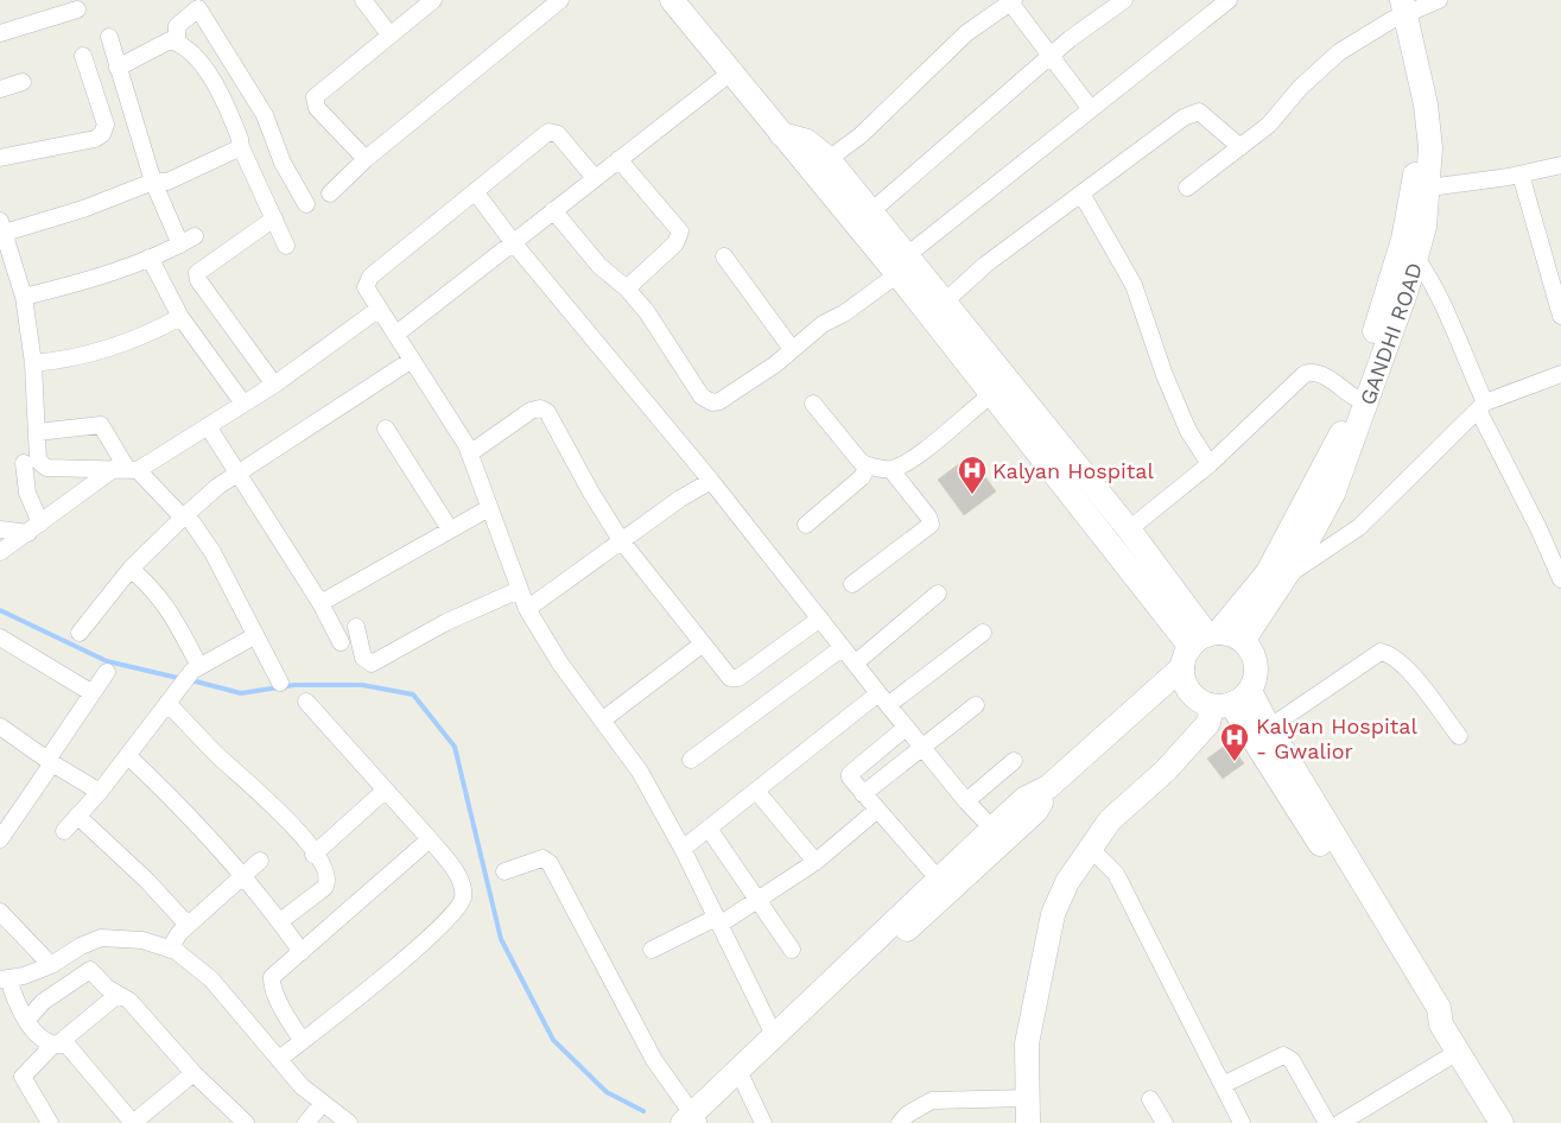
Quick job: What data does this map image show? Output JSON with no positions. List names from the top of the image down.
{
  "streets": {
    "main road": ["GANDHI ROAD"]
  },
  "places": {
    "hospital": ["Kalyan Hospital", "Kalyan Hospital - Gwalior"]
  }
}
